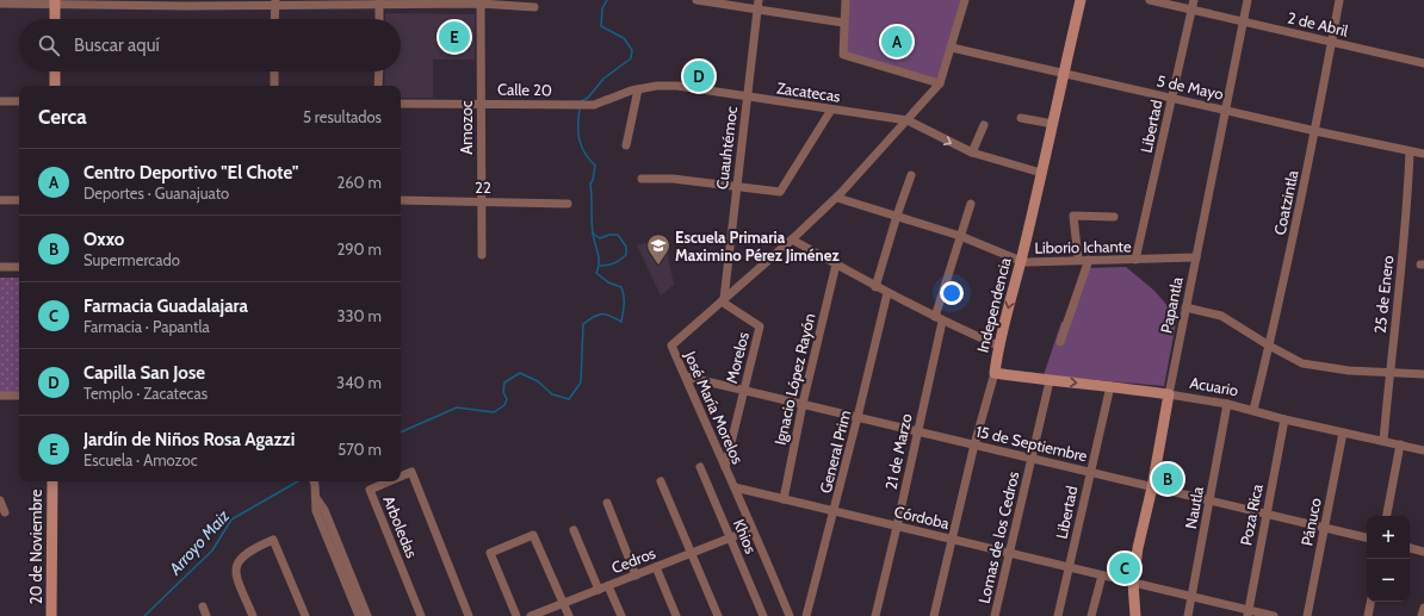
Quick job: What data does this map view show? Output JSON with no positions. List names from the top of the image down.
{
  "streets": {
    "main road": [
      "Independencia",
      "Papantla",
      "Acuario",
      "20 de Noviembre"
    ],
    "street": [
      "2 de Abril",
      "5 de Mayo",
      "Calle 20",
      "Zacatecas",
      "Libertad",
      "Amozoc",
      "Cuauhtémoc",
      "22",
      "Coatzintla",
      "Liborio Ichante",
      "25 de Enero",
      "Morelos",
      "Ignacio López Rayón",
      "José María Morelos",
      "15 de Septiembre",
      "General Prim",
      "21 de Marzo",
      "Nautla",
      "Poza Rica",
      "Córdoba",
      "Pánuco",
      "Arboledas",
      "Khios",
      "Lomas de los Cedros",
      "Cedros"
    ]
  },
  "crossings": [
    ["2 de Abril", "Libertad"],
    ["2 de Abril", "Coatzintla"],
    ["2 de Abril", "Papantla"],
    ["5 de Mayo", "Libertad"],
    ["5 de Mayo", "Coatzintla"],
    ["5 de Mayo", "25 de Enero"],
    ["5 de Mayo", "Independencia"],
    ["5 de Mayo", "Papantla"],
    ["5 de Mayo", "José María Morelos"],
    ["Calle 20", "Zacatecas"],
    ["Calle 20", "Amozoc"],
    ["Zacatecas", "Cuauhtémoc"],
    ["Zacatecas", "Independencia"],
    ["Zacatecas", "José María Morelos"],
    ["Libertad", "Liborio Ichante"],
    ["Libertad", "Acuario"],
    ["Libertad", "15 de Septiembre"],
    ["Libertad", "Córdoba"],
    ["Amozoc", "22"],
    ["Cuauhtémoc", "Morelos"],
    ["Cuauhtémoc", "José María Morelos"],
    ["Coatzintla", "Acuario"],
    ["Liborio Ichante", "Independencia"],
    ["Liborio Ichante", "Papantla"],
    ["Liborio Ichante", "José María Morelos"],
    ["Liborio Ichante", "21 de Marzo"],
    ["25 de Enero", "Acuario"],
    ["Independencia", "Acuario"],
    ["Independencia", "15 de Septiembre"],
    ["Independencia", "Córdoba"],
    ["Papantla", "Acuario"],
    ["Papantla", "15 de Septiembre"],
    ["Papantla", "Córdoba"],
    ["Morelos", "José María Morelos"],
    ["Morelos", "15 de Septiembre"],
    ["Ignacio López Rayón", "15 de Septiembre"],
    ["Ignacio López Rayón", "Córdoba"],
    ["Acuario", "Nautla"],
    ["Acuario", "Poza Rica"],
    ["Acuario", "Pánuco"],
    ["Acuario", "Lomas de los Cedros"],
    ["José María Morelos", "15 de Septiembre"],
    ["José María Morelos", "Córdoba"],
    ["15 de Septiembre", "General Prim"],
    ["15 de Septiembre", "21 de Marzo"],
    ["15 de Septiembre", "Nautla"],
    ["15 de Septiembre", "Poza Rica"],
    ["15 de Septiembre", "Pánuco"],
    ["15 de Septiembre", "Lomas de los Cedros"],
    ["General Prim", "Córdoba"],
    ["21 de Marzo", "Córdoba"],
    ["Nautla", "Córdoba"],
    ["Poza Rica", "Córdoba"],
    ["Córdoba", "Lomas de los Cedros"],
    ["Khios", "Cedros"]
  ],
  "water": ["Arroyo Maiz"],
  "places": {
    "school or university": ["Escuela Primaria Maximino Pérez Jiménez"]
  },
  "page": {
    "pins": [
      "E",
      "A",
      "D",
      "B",
      "C"
    ],
    "search": "Buscar aquí",
    "heading": ["Cerca", "5 resultados"],
    "list": [
      {
        "mark": "A",
        "name": "Centro Deportivo \"El Chote\"",
        "note": "Deportes · Guanajuato",
        "value": "260 m"
      },
      {
        "mark": "B",
        "name": "Oxxo",
        "note": "Supermercado",
        "value": "290 m"
      },
      {
        "mark": "C",
        "name": "Farmacia Guadalajara",
        "note": "Farmacia · Papantla",
        "value": "330 m"
      },
      {
        "mark": "D",
        "name": "Capilla San Jose",
        "note": "Templo · Zacatecas",
        "value": "340 m"
      },
      {
        "mark": "E",
        "name": "Jardín de Niños Rosa Agazzi",
        "note": "Escuela · Amozoc",
        "value": "570 m"
      }
    ],
    "map_buttons": ["+", "−"]
  }
}
